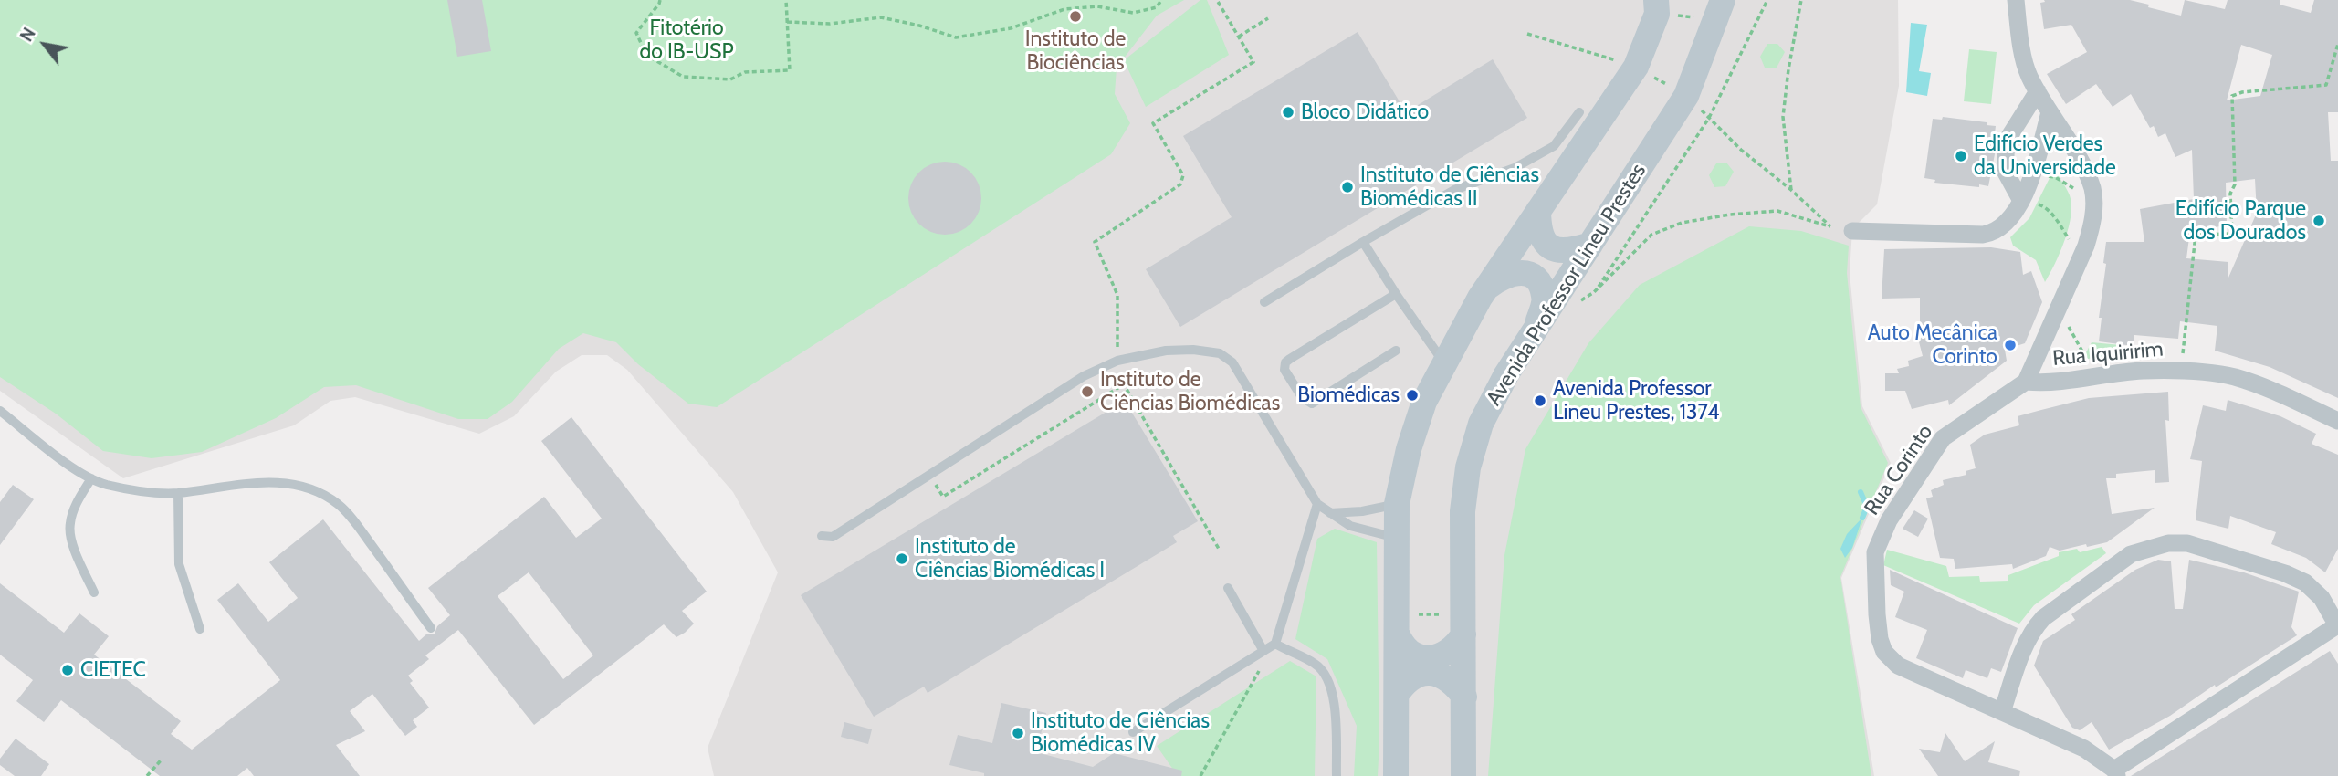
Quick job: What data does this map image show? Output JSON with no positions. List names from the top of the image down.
{
  "streets": {
    "main road": ["Avenida Professor Lineu Prestes"],
    "street": ["Rua Iquiririm", "Rua Corinto"]
  },
  "crossings": [
    ["Rua Iquiririm", "Rua Corinto"]
  ],
  "parks": ["Fitotério do IB-USP"],
  "places": [
    "Instituto de Biociências",
    "Bloco Didático",
    "Edifício Verdes da Universidade",
    "Instituto de Ciências Biomédicas II",
    "Edifício Parque dos Dourados",
    "Auto Mecânica Corinto",
    "Instituto de Ciências Biomédicas",
    "Biomédicas",
    "Avenida Professor Lineu Prestes, 1374",
    "Instituto de Ciências Biomédicas I",
    "CIETEC",
    "Instituto de Ciências Biomédicas IV"
  ],
  "north": "top left"
}
